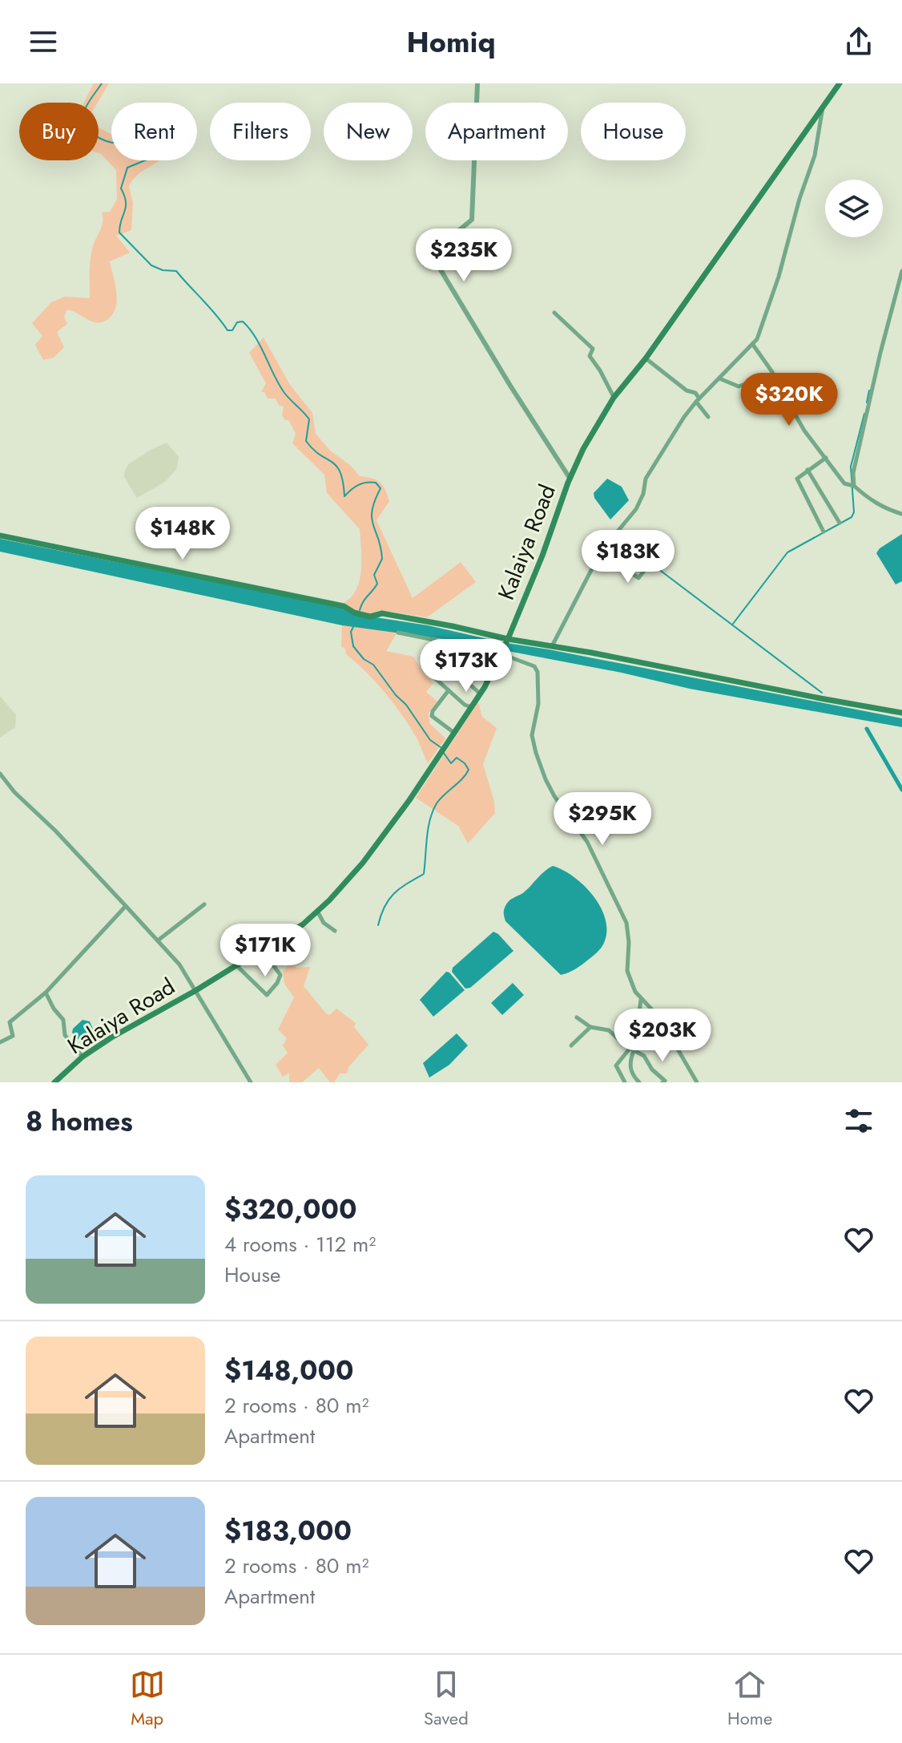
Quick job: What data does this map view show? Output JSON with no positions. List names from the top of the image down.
{
  "streets": {
    "main road": ["Kalaiya Road"]
  },
  "page": {
    "header": "Homiq",
    "chip": [
      "Buy",
      "Rent",
      "Filters",
      "New",
      "Apartment",
      "House"
    ],
    "price": [
      "$235K",
      "$320K",
      "$148K",
      "$183K",
      "$173K",
      "$295K",
      "$171K",
      "$203K"
    ],
    "heading": "8 homes",
    "list": [
      {
        "name": "$320,000",
        "note": "4 rooms · 112 m² · House"
      },
      {
        "name": "$148,000",
        "note": "2 rooms · 80 m² · Apartment"
      },
      {
        "name": "$183,000",
        "note": "2 rooms · 80 m² · Apartment"
      }
    ],
    "tabs": ["Map", "Saved", "Home"]
  }
}
